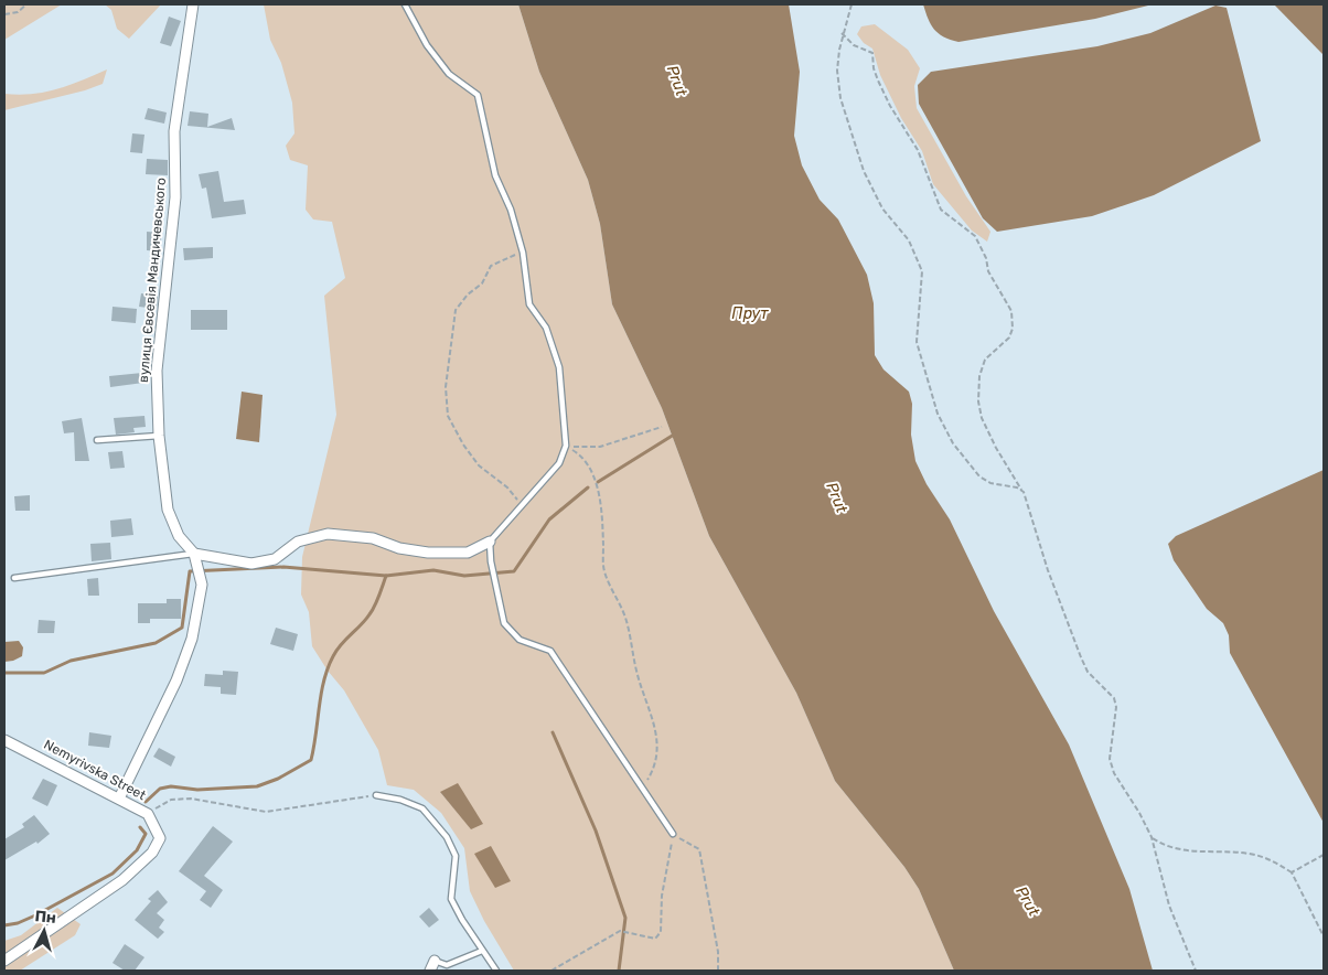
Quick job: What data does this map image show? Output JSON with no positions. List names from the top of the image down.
{
  "streets": {
    "street": ["вулиця Євсевія Мандичевського", "Nemyrivska Street"]
  },
  "crossings": [
    ["вулиця Євсевія Мандичевського", "Nemyrivska Street"]
  ],
  "water": ["Prut", "Прут"],
  "north": "top"
}
